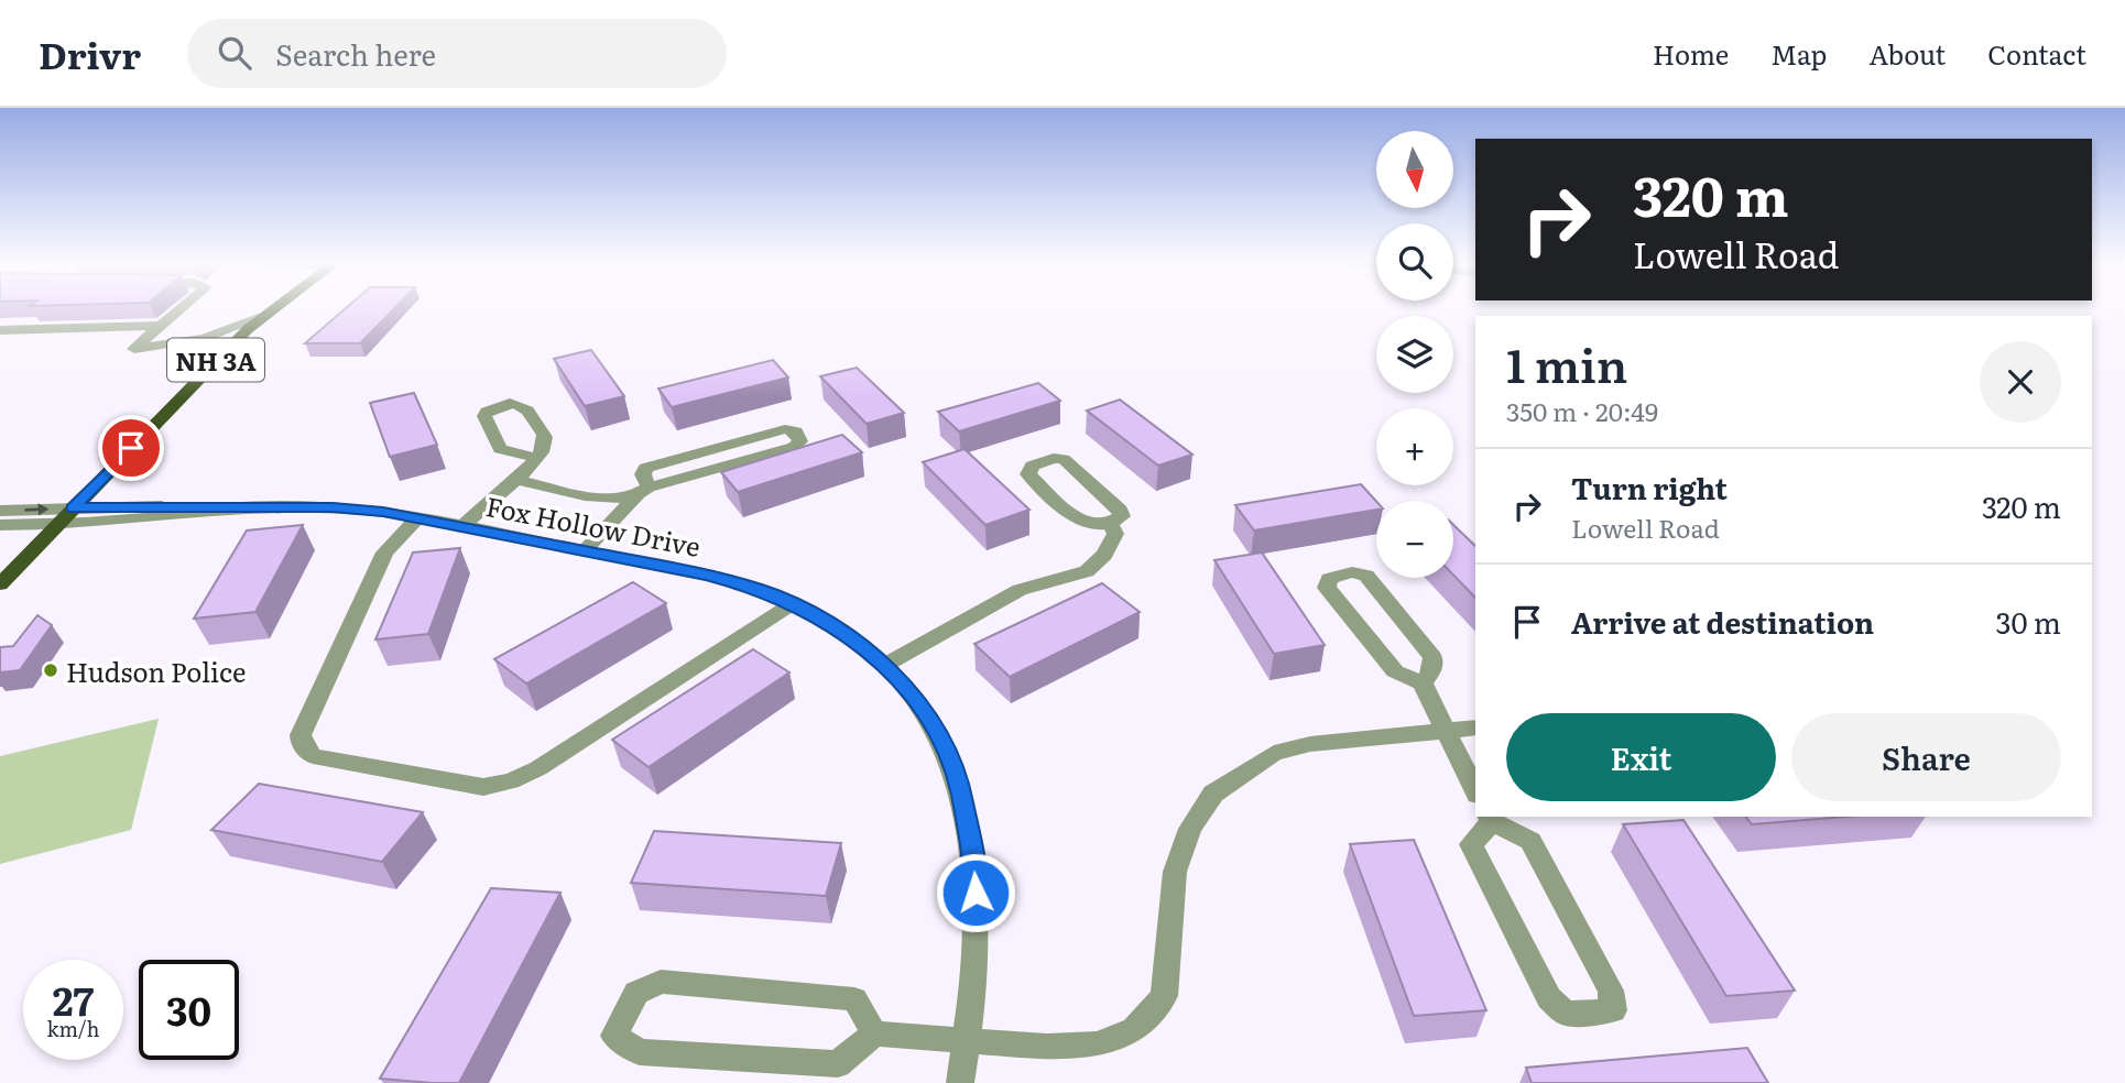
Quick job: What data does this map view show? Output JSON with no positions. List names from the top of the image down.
{
  "streets": {
    "main road": ["NH 3A"],
    "street": ["Fox Hollow Drive"]
  },
  "crossings": [
    ["NH 3A", "Fox Hollow Drive"]
  ],
  "places": ["Hudson Police"],
  "north": "bottom",
  "page": {
    "header": "Drivr",
    "search": "Search here",
    "nav": [
      "Home",
      "Map",
      "About",
      "Contact"
    ],
    "map_buttons": ["+", "−"],
    "turn": ["320 m", "Lowell Road"],
    "heading": ["1 min", "350 m · 20:49"],
    "list": [
      {
        "name": "Turn right",
        "note": "Lowell Road",
        "value": "320 m"
      },
      {
        "name": "Arrive at destination",
        "value": "30 m"
      }
    ],
    "buttons": ["Exit", "Share"],
    "speed": "27 km/h",
    "limit": "30"
  }
}
